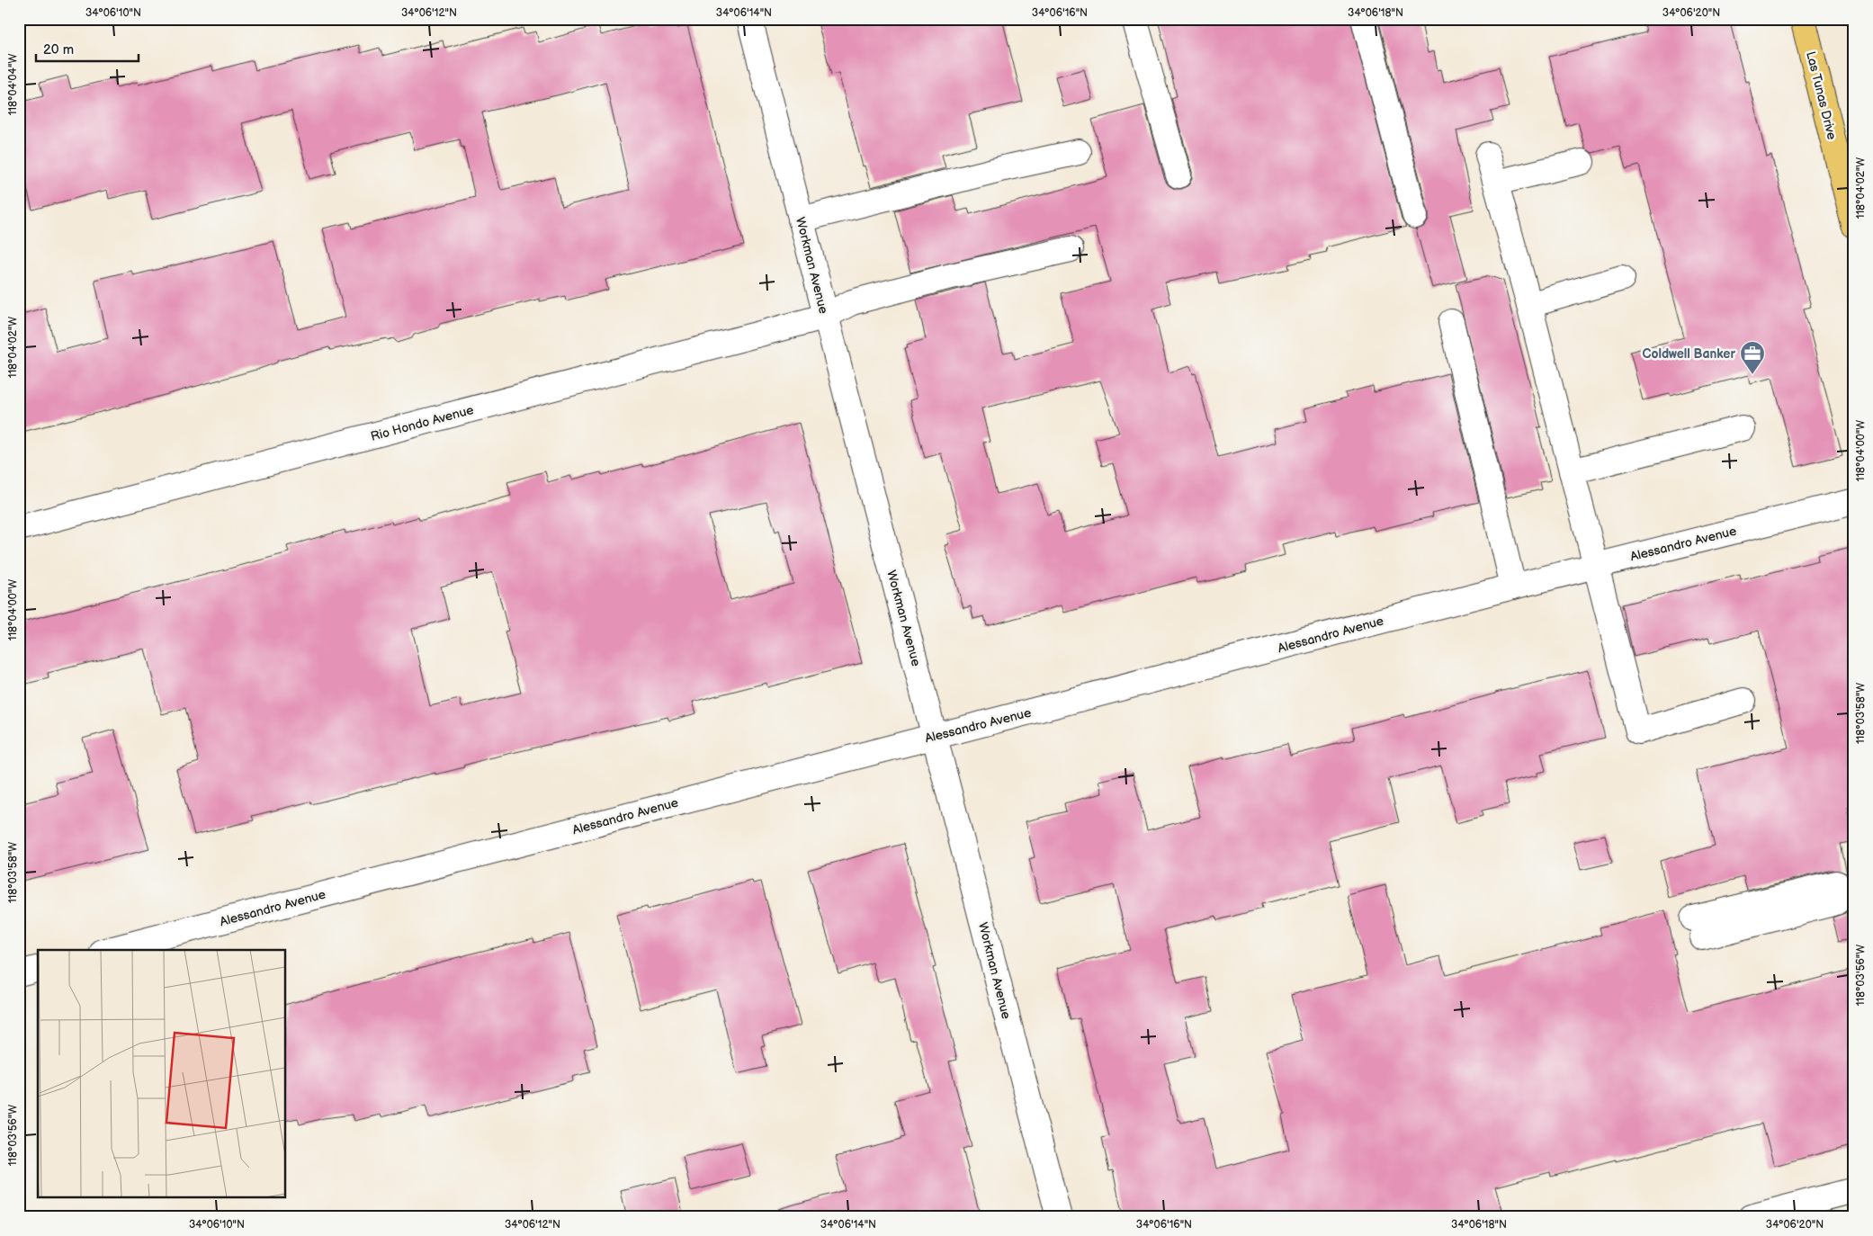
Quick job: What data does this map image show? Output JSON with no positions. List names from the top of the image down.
{
  "streets": {
    "main road": ["Las Tunas Drive"],
    "street": ["Workman Avenue", "Rio Hondo Avenue", "Alessandro Avenue"]
  },
  "crossings": [
    ["Workman Avenue", "Rio Hondo Avenue"],
    ["Workman Avenue", "Alessandro Avenue"]
  ],
  "places": {
    "office": ["Coldwell Banker"]
  },
  "scale_bar": "20 m",
  "coordinates": [
    "34°06'10\"N",
    "34°06'12\"N",
    "34°06'14\"N",
    "34°06'16\"N",
    "34°06'18\"N",
    "34°06'20\"N",
    "118°04'04\"W",
    "118°04'02\"W",
    "118°04'00\"W",
    "118°03'58\"W",
    "118°03'56\"W"
  ]
}
